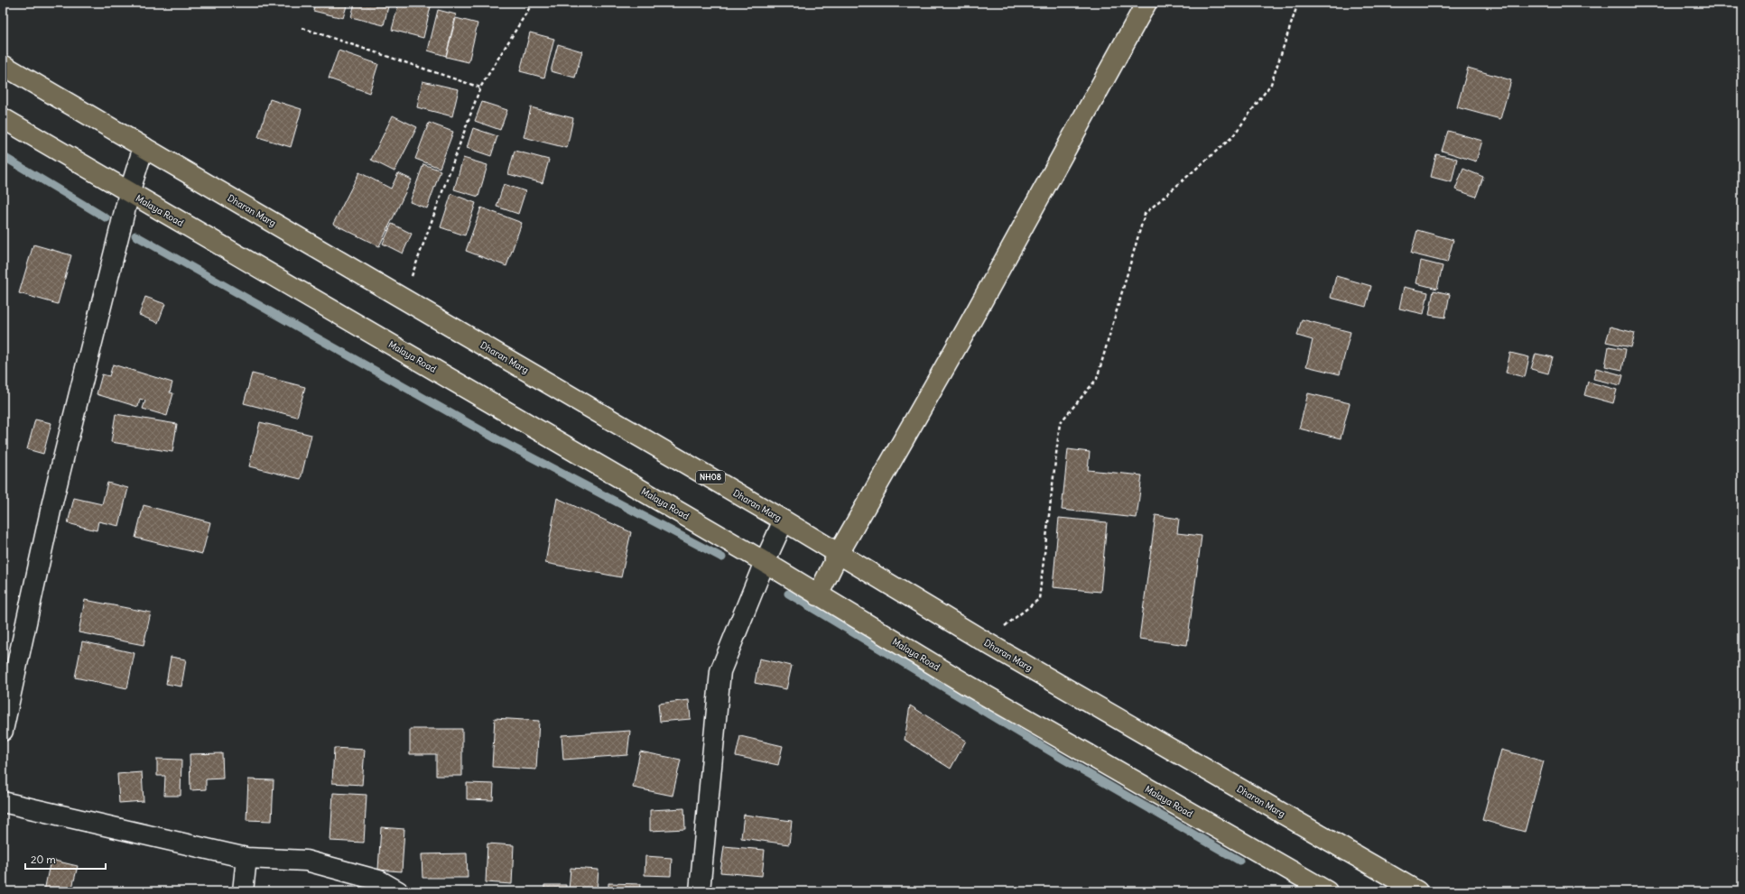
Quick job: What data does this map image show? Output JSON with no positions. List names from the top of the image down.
{
  "streets": {
    "main road": ["Malaya Road", "Dharan Marg", "NH08"]
  },
  "scale_bar": "20 m"
}
